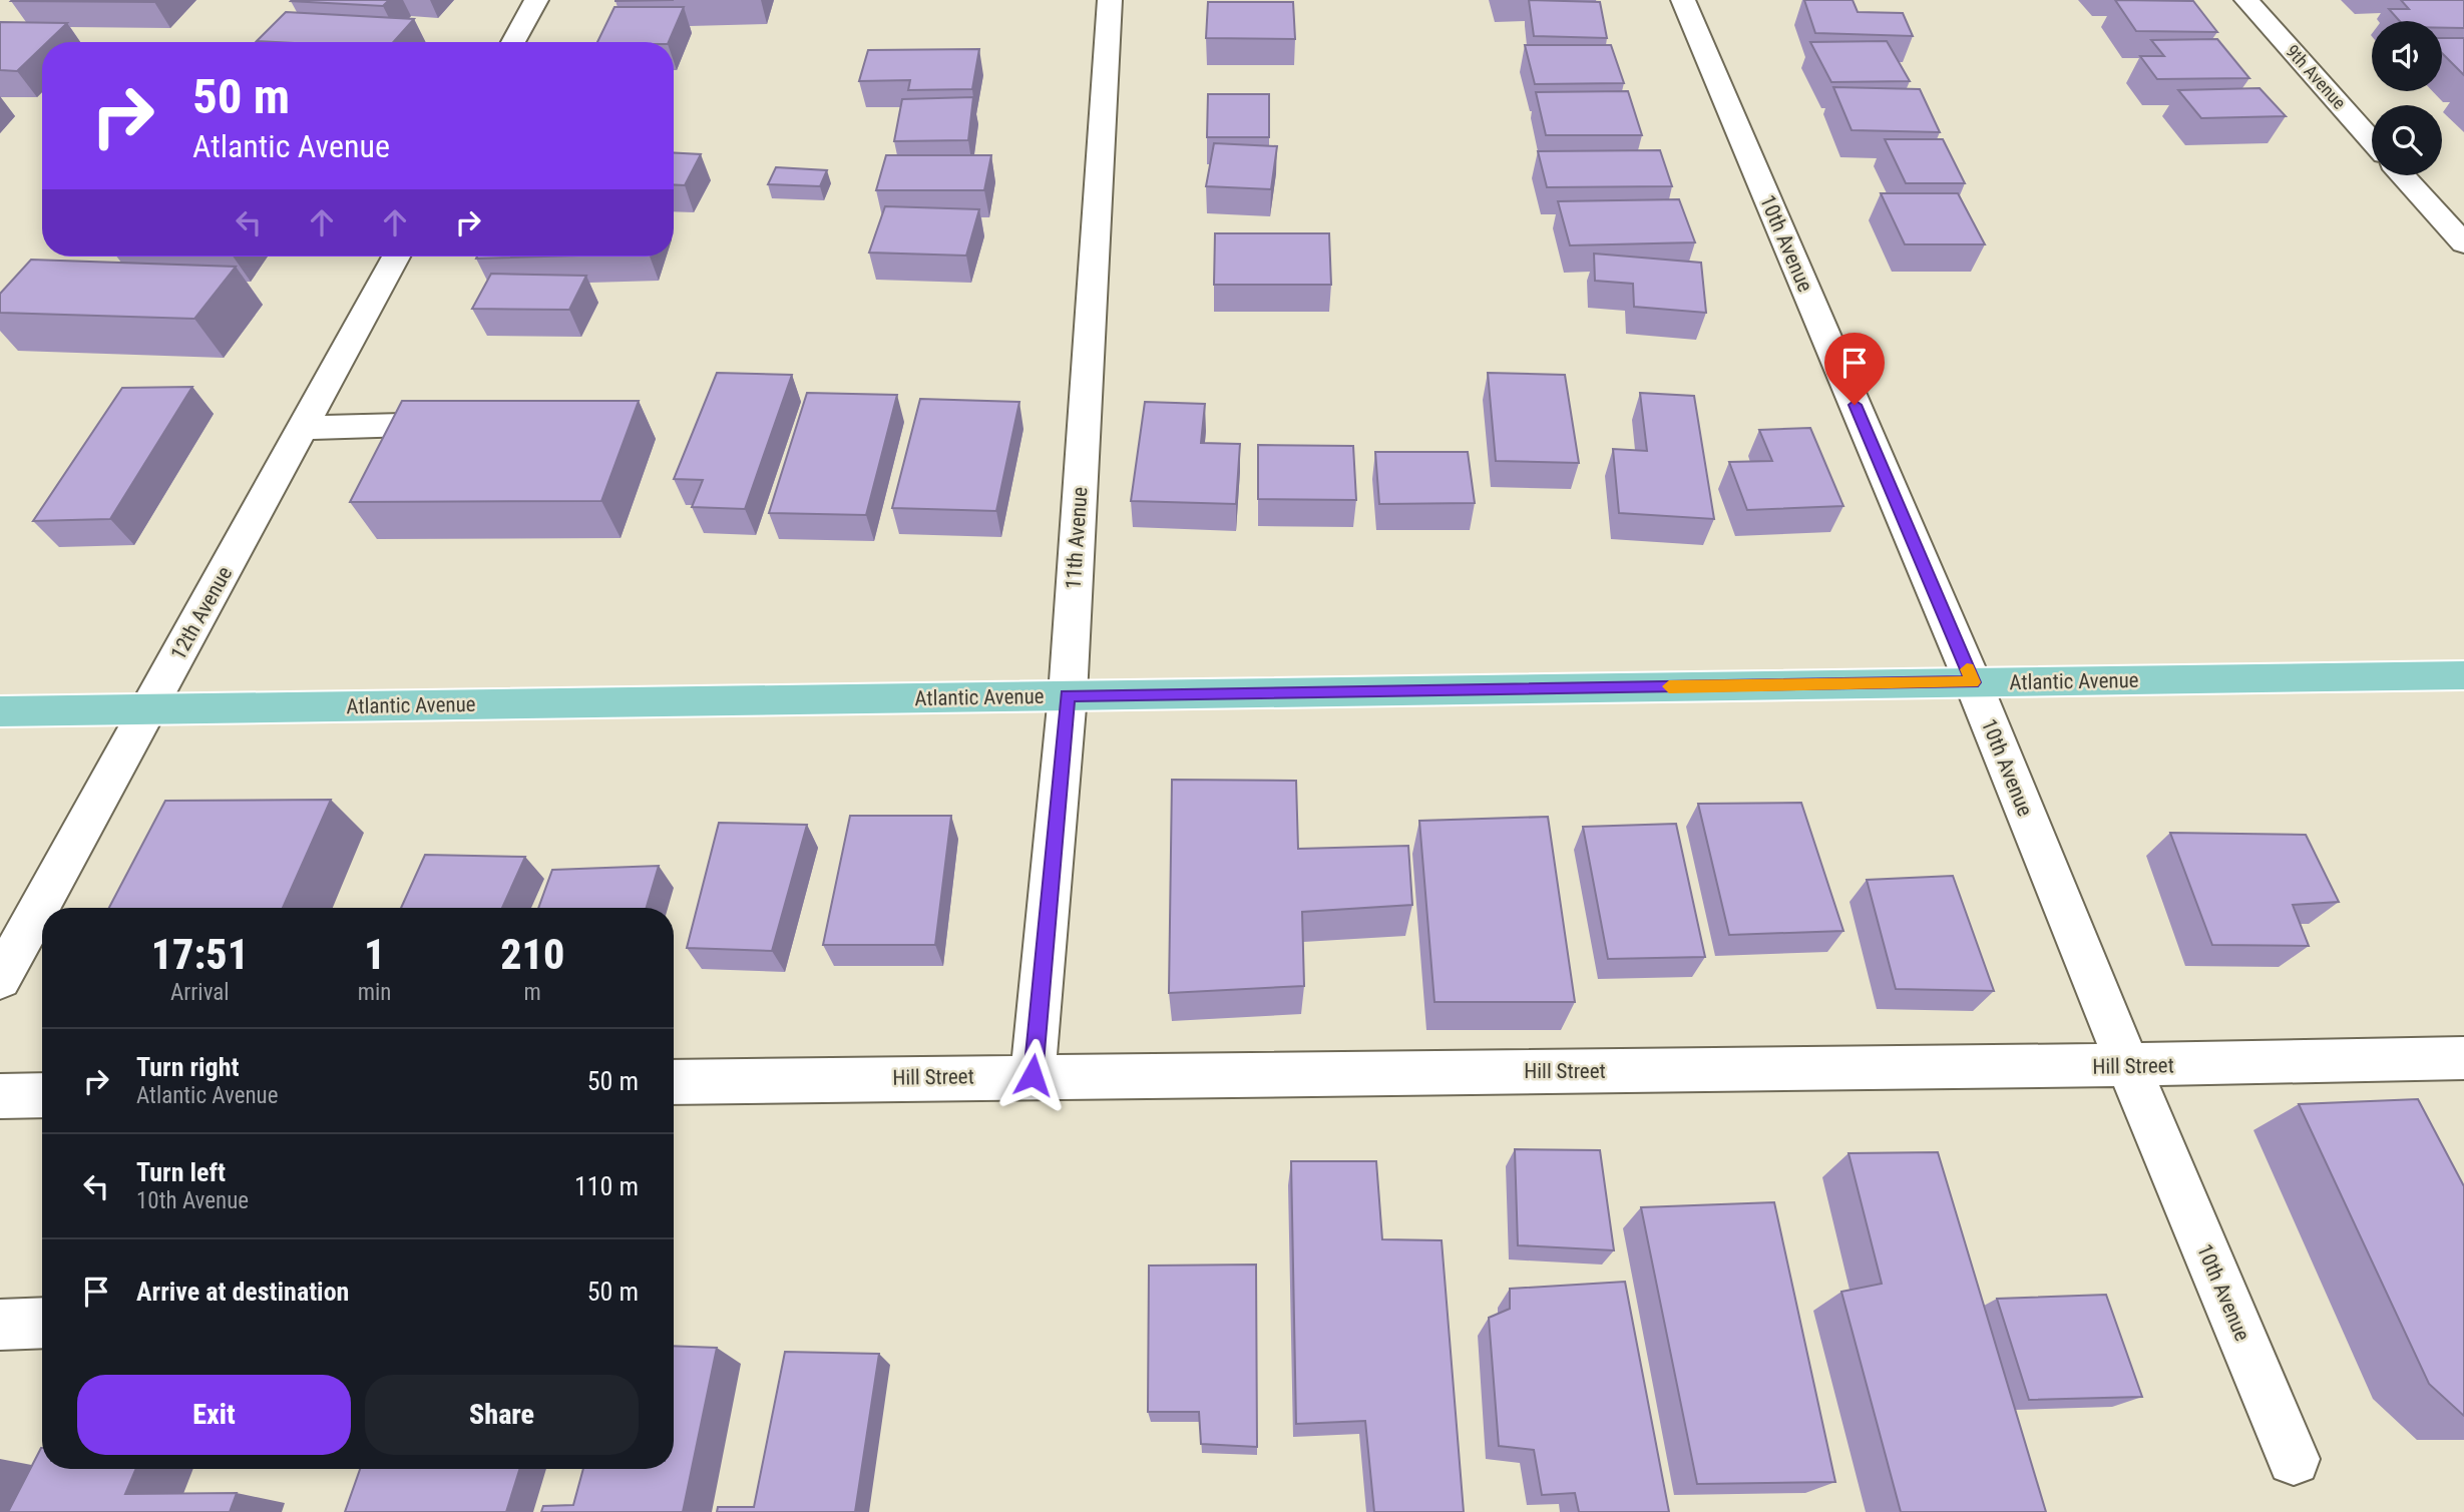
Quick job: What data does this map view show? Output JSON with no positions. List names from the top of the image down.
{
  "streets": {
    "main road": ["Atlantic Avenue"],
    "street": [
      "9th Avenue",
      "10th Avenue",
      "11th Avenue",
      "12th Avenue",
      "Hill Street"
    ]
  },
  "crossings": [
    ["10th Avenue", "Atlantic Avenue"],
    ["10th Avenue", "Hill Street"],
    ["11th Avenue", "Atlantic Avenue"],
    ["11th Avenue", "Hill Street"],
    ["12th Avenue", "Atlantic Avenue"]
  ],
  "page": {
    "turn": ["50 m", "Atlantic Avenue"],
    "eta": [
      "17:51",
      "Arrival",
      "1",
      "min",
      "210",
      "m"
    ],
    "list": [
      {
        "name": "Turn right",
        "note": "Atlantic Avenue",
        "value": "50 m"
      },
      {
        "name": "Turn left",
        "note": "10th Avenue",
        "value": "110 m"
      },
      {
        "name": "Arrive at destination",
        "value": "50 m"
      }
    ],
    "buttons": ["Exit", "Share"]
  }
}
